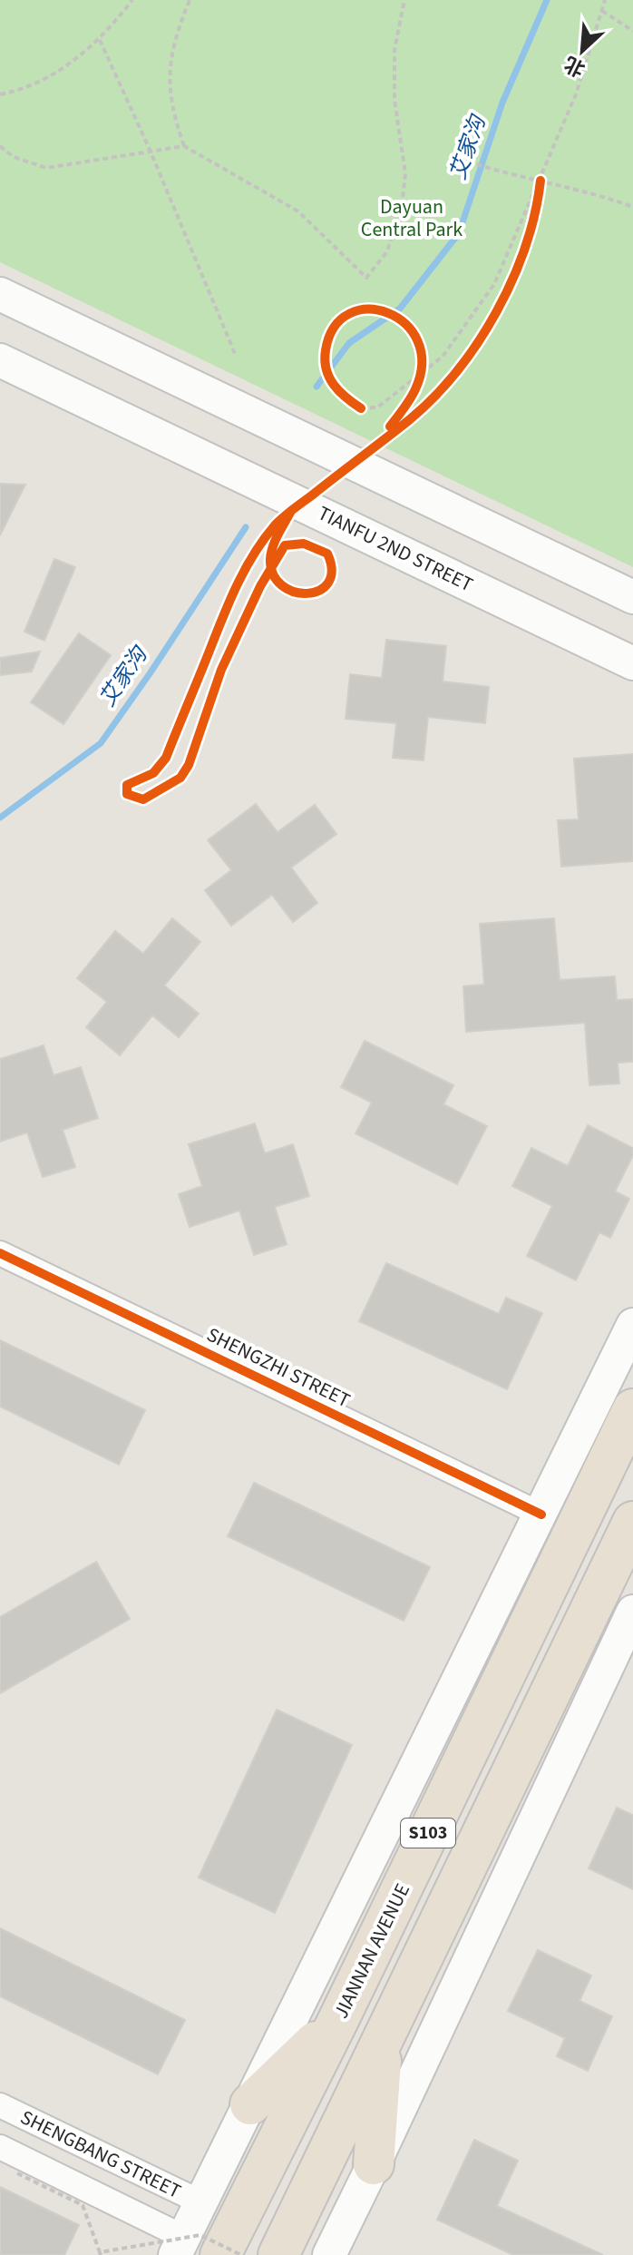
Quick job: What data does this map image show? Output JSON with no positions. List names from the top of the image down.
{
  "streets": {
    "highway": ["S103", "JIANNAN AVENUE"],
    "main road": ["TIANFU 2ND STREET"],
    "street": ["SHENGZHI STREET", "SHENGBANG STREET"]
  },
  "water": ["艾家沟"],
  "parks": ["Dayuan Central Park"],
  "north": "bottom left"
}
